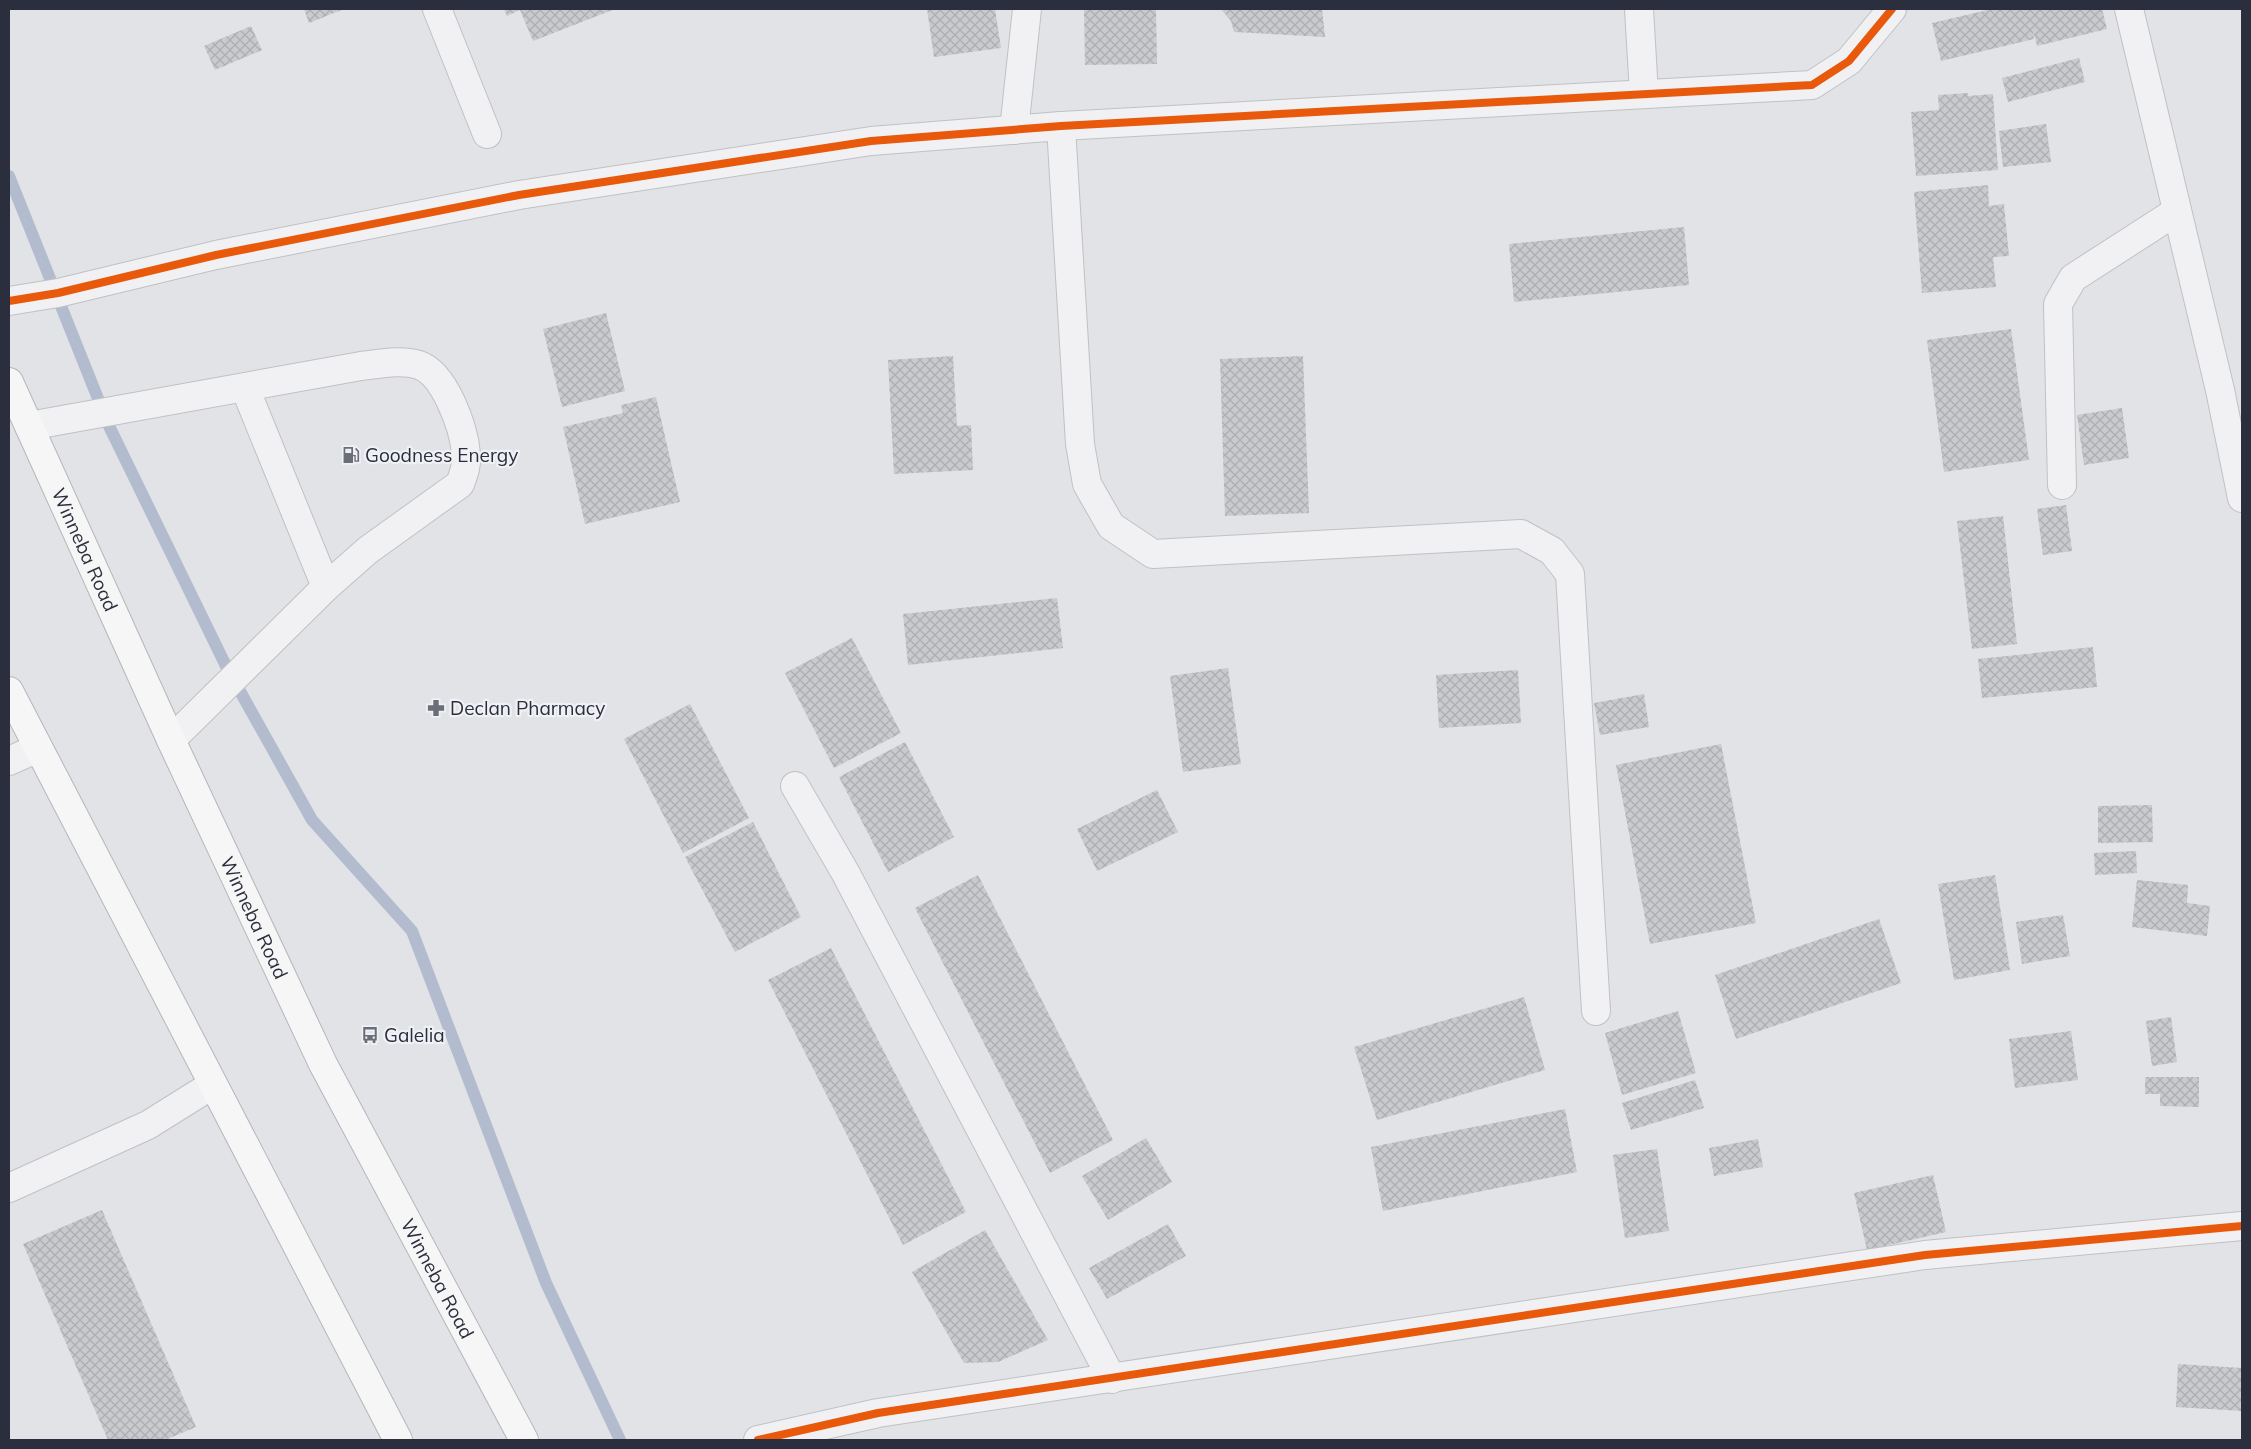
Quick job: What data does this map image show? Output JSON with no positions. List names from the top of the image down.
{
  "streets": {
    "highway": ["Winneba Road"]
  },
  "places": {
    "fuel station": ["Goodness Energy"],
    "pharmacy": ["Declan Pharmacy"],
    "bus stop": ["Galelia"]
  }
}
